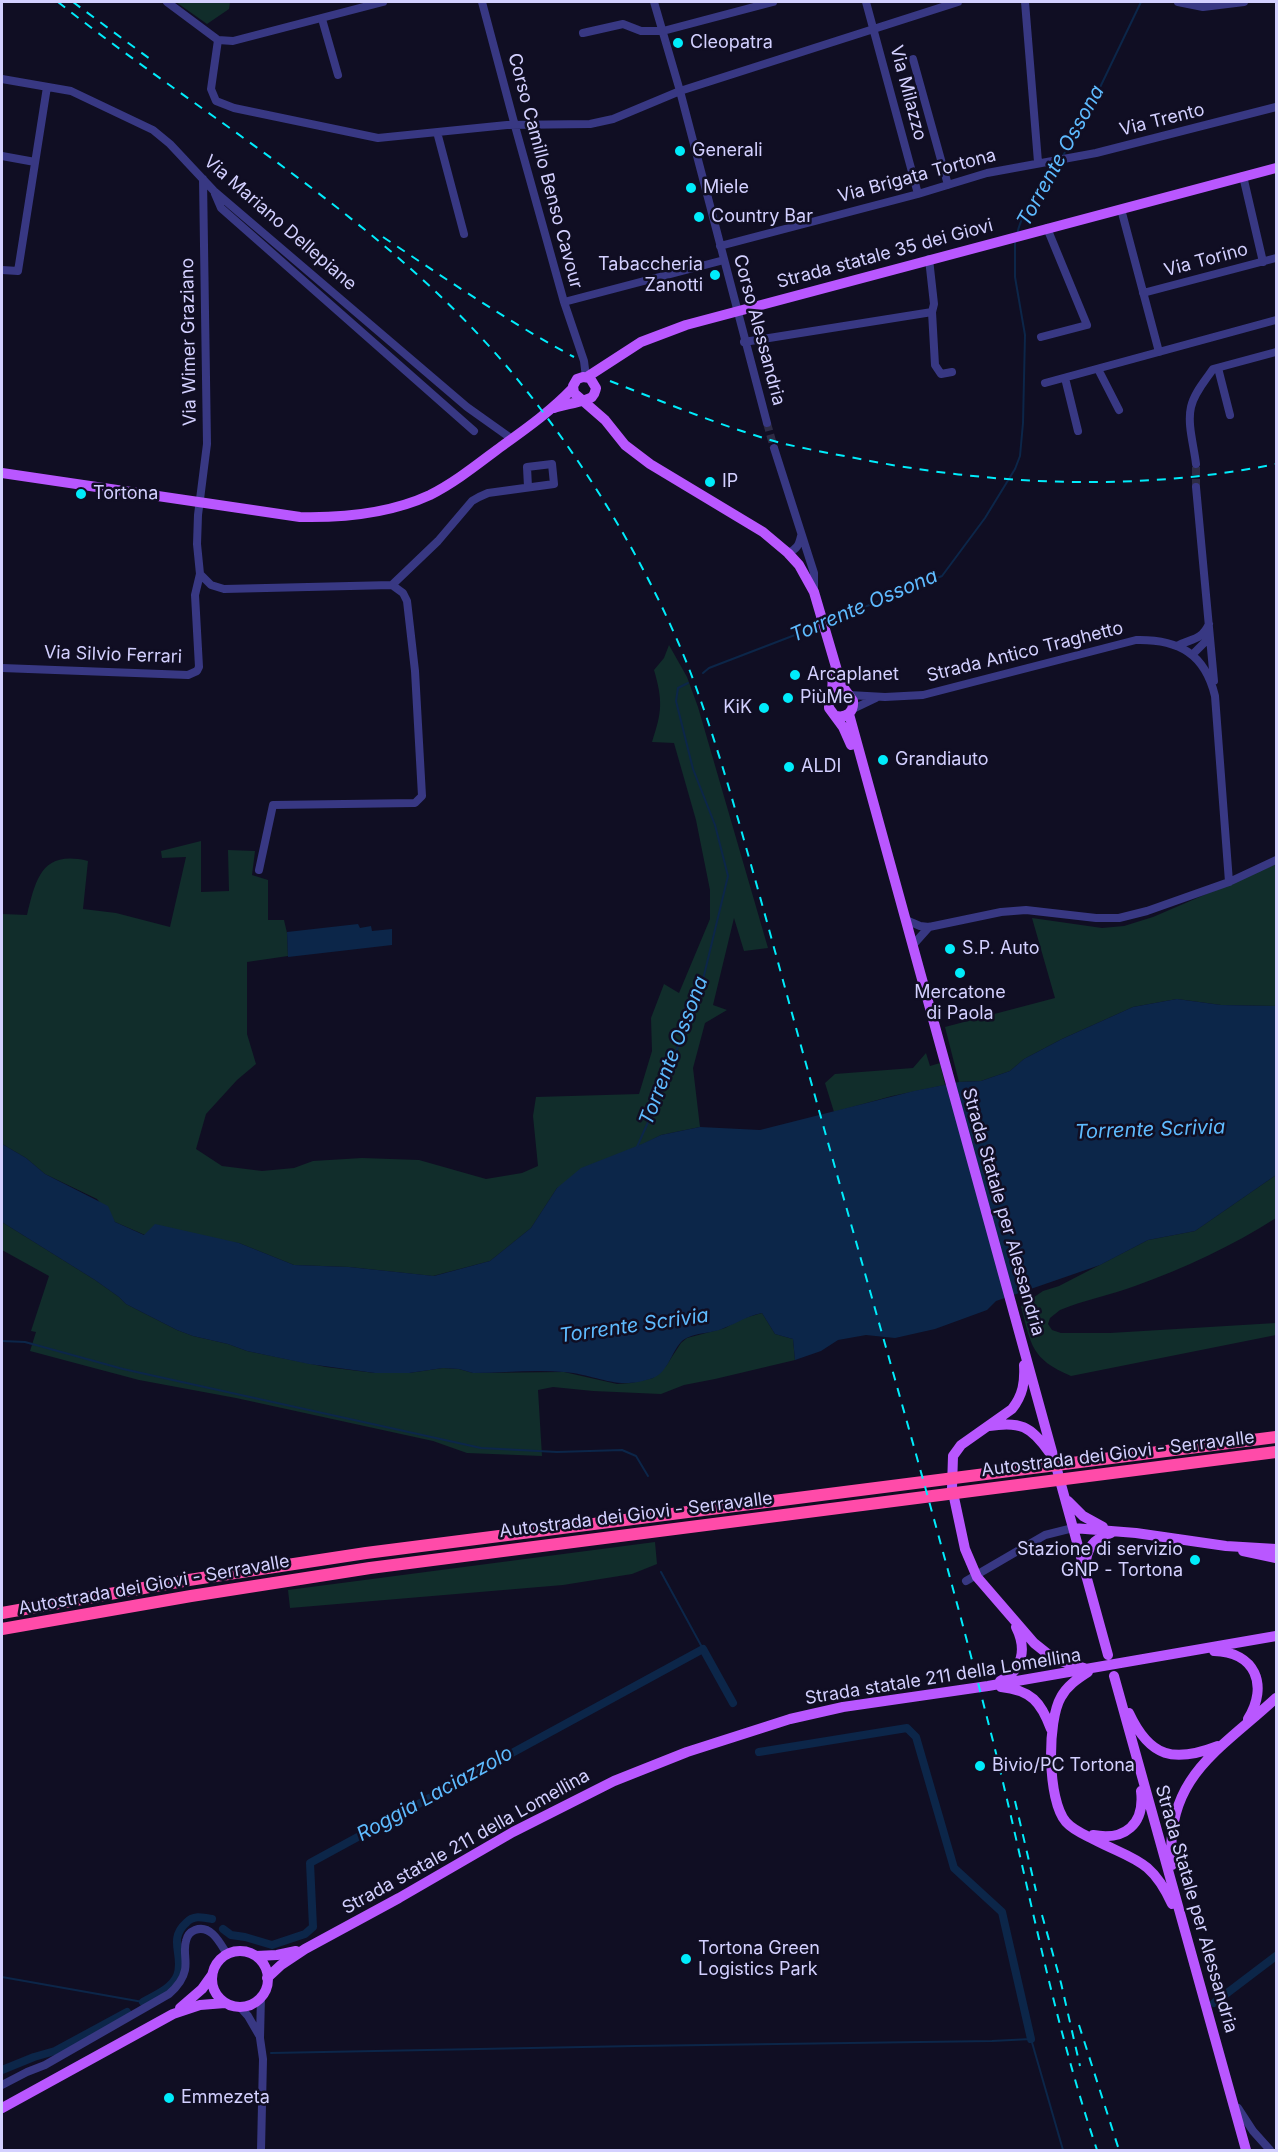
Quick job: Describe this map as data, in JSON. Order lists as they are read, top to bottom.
{
  "streets": {
    "highway": ["Autostrada dei Giovi - Serravalle"],
    "main road": ["Strada statale 35 dei Giovi", "Strada Statale per Alessandria", "Strada statale 211 della Lomellina"],
    "street": [
      "Via Milazzo",
      "Via Trento",
      "Corso Camillo Benso Cavour",
      "Via Brigata Tortona",
      "Via Mariano Dellepiane",
      "Via Torino",
      "Corso Alessandria",
      "Via Wimer Graziano",
      "Strada Antico Traghetto",
      "Via Silvio Ferrari"
    ]
  },
  "crossings": [
    ["Via Milazzo", "Via Brigata Tortona"],
    ["Via Trento", "Via Brigata Tortona"],
    ["Corso Camillo Benso Cavour", "Strada statale 35 dei Giovi"],
    ["Corso Camillo Benso Cavour", "Strada Statale per Alessandria"],
    ["Via Brigata Tortona", "Corso Alessandria"],
    ["Via Mariano Dellepiane", "Via Wimer Graziano"],
    ["Strada statale 35 dei Giovi", "Strada Statale per Alessandria"],
    ["Via Wimer Graziano", "Via Silvio Ferrari"],
    ["Strada Antico Traghetto", "Strada Statale per Alessandria"]
  ],
  "water": ["Torrente Ossona", "Torrente Scrivia", "Roggia Laciazzolo"],
  "places": [
    "Cleopatra",
    "Generali",
    "Miele",
    "Country Bar",
    "Tabaccheria Zanotti",
    "IP",
    "Tortona",
    "Arcaplanet",
    "PiùMe",
    "KiK",
    "Grandiauto",
    "ALDI",
    "S.P. Auto",
    "Mercatone di Paola",
    "Stazione di servizio GNP - Tortona",
    "Bivio/PC Tortona",
    "Tortona Green Logistics Park",
    "Emmezeta"
  ]
}
